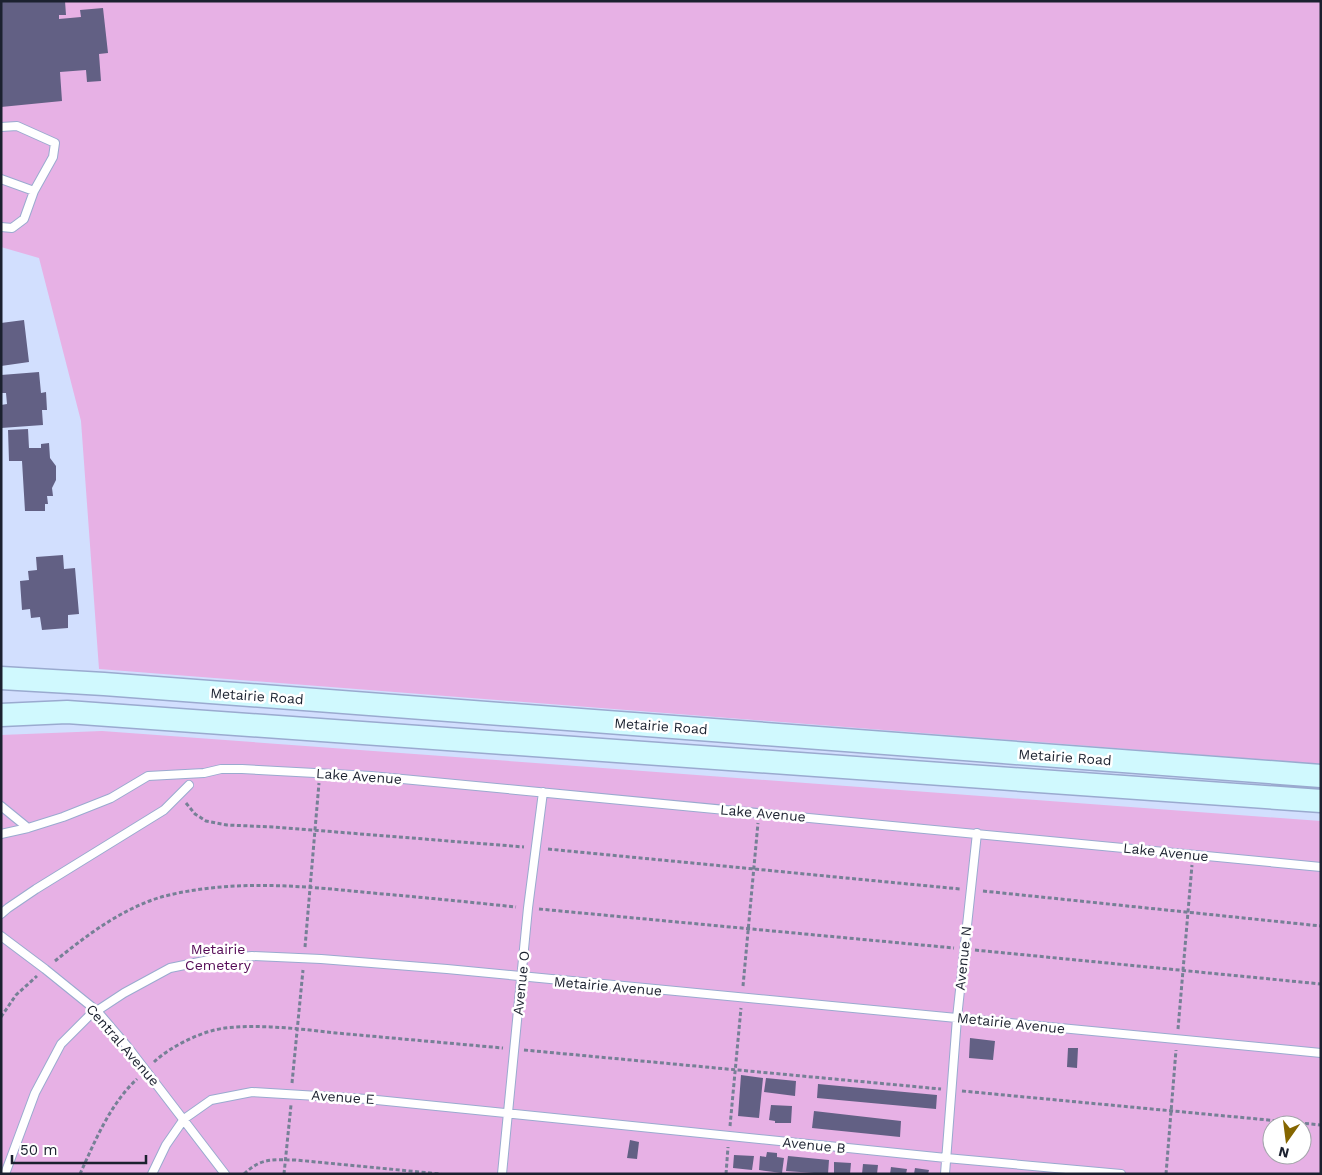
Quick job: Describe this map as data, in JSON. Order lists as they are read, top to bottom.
{
  "streets": {
    "main road": ["Metairie Road"],
    "lane": [
      "Lake Avenue",
      "Avenue N",
      "Avenue O",
      "Metairie Avenue",
      "Central Avenue",
      "Avenue E",
      "Avenue B"
    ]
  },
  "crossings": [
    ["Lake Avenue", "Avenue N"],
    ["Lake Avenue", "Avenue O"],
    ["Avenue N", "Metairie Avenue"],
    ["Avenue N", "Avenue B"],
    ["Avenue O", "Metairie Avenue"],
    ["Avenue O", "Avenue E"],
    ["Avenue O", "Avenue B"],
    ["Metairie Avenue", "Central Avenue"],
    ["Central Avenue", "Avenue E"],
    ["Avenue E", "Avenue B"]
  ],
  "parks": ["Metairie Cemetery"],
  "scale_bar": "50 m",
  "north": "bottom"
}
